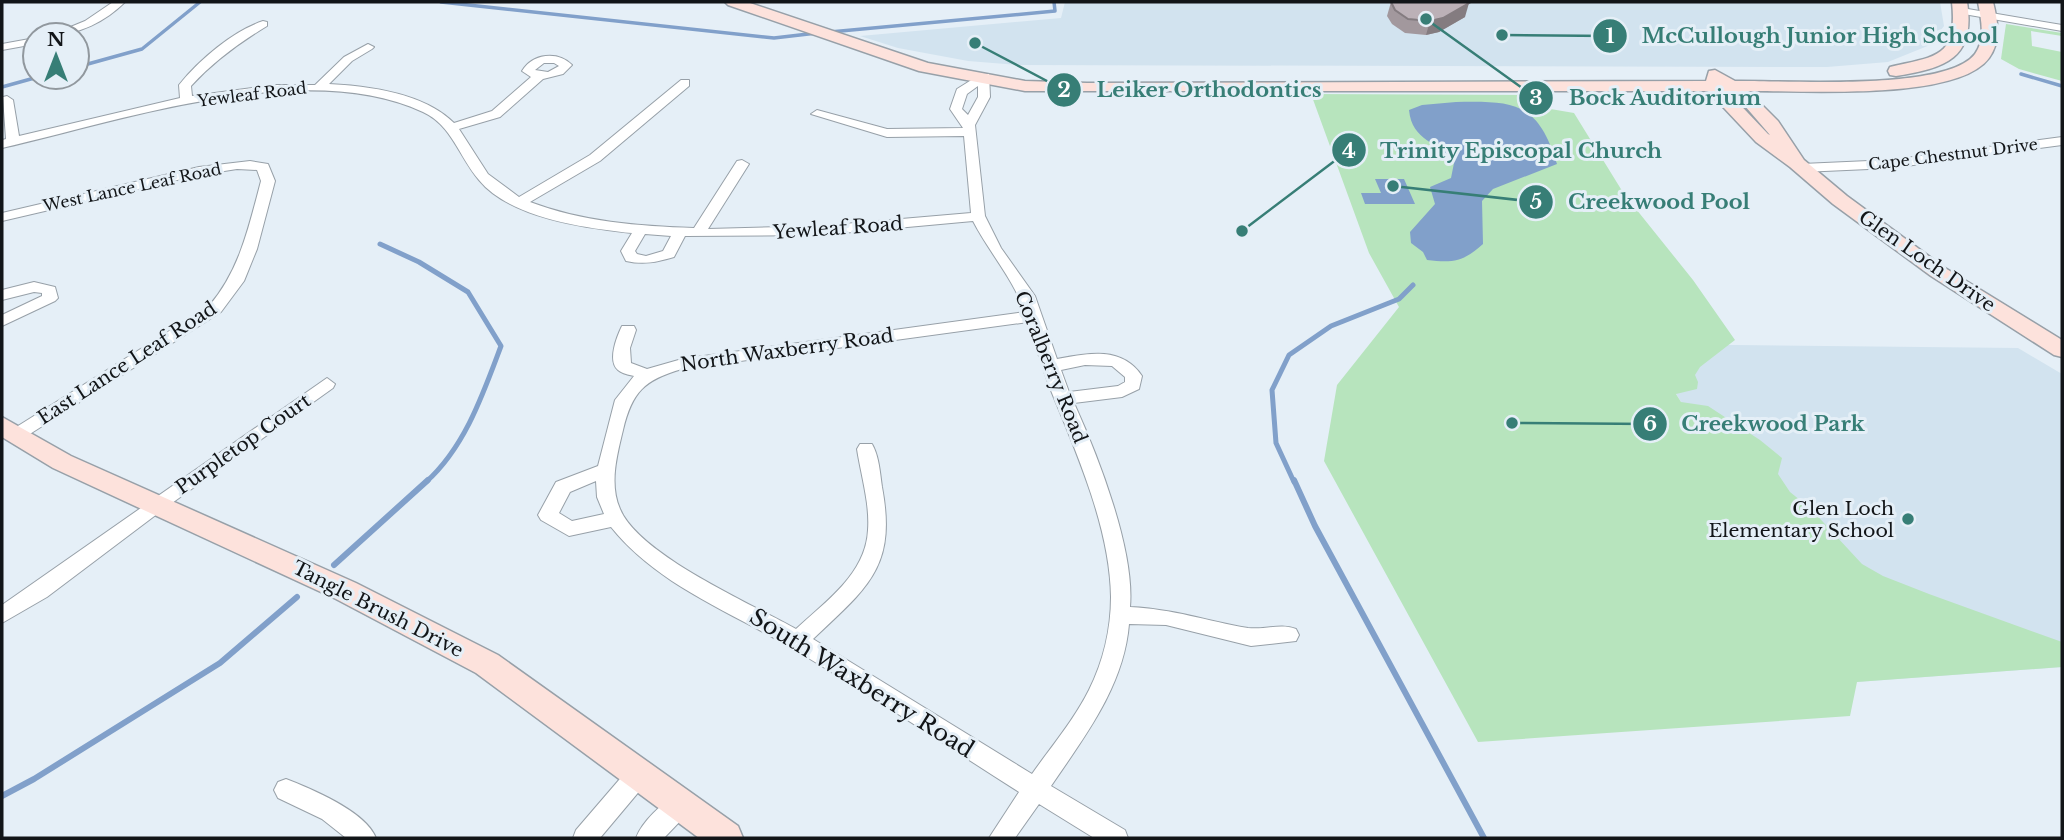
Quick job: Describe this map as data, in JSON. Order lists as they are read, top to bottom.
{
  "streets": {
    "street": [
      "Yewleaf Road",
      "Cape Chestnut Drive",
      "West Lance Leaf Road",
      "Glen Loch Drive",
      "North Waxberry Road",
      "East Lance Leaf Road",
      "Coralberry Road",
      "Purpletop Court",
      "Tangle Brush Drive",
      "South Waxberry Road"
    ]
  },
  "crossings": [
    ["Yewleaf Road", "Coralberry Road"],
    ["Cape Chestnut Drive", "Glen Loch Drive"],
    ["West Lance Leaf Road", "East Lance Leaf Road"],
    ["North Waxberry Road", "Coralberry Road"],
    ["North Waxberry Road", "South Waxberry Road"],
    ["East Lance Leaf Road", "Tangle Brush Drive"],
    ["Coralberry Road", "South Waxberry Road"],
    ["Purpletop Court", "Tangle Brush Drive"]
  ],
  "places": [
    "Bock Auditorium",
    "McCullough Junior High School",
    "Leiker Orthodontics",
    "Creekwood Pool",
    "Trinity Episcopal Church",
    "Creekwood Park",
    "Glen Loch Elementary School"
  ],
  "north": "top"
}
